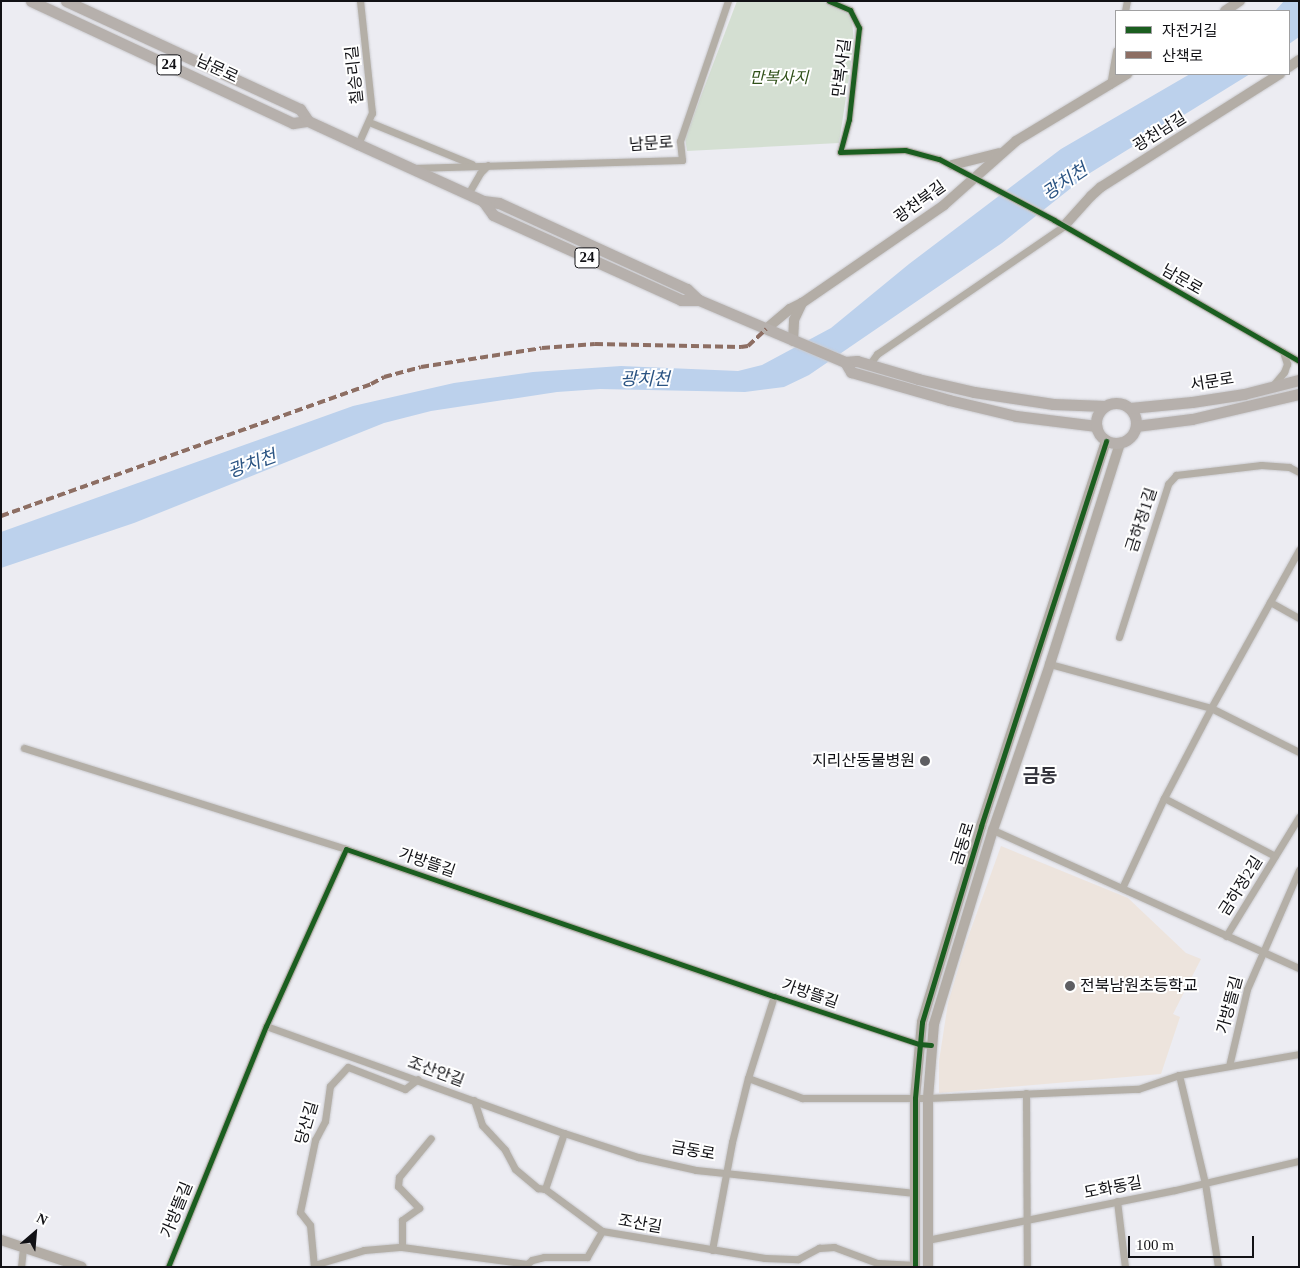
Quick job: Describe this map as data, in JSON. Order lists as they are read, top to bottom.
{
  "streets": {
    "main road": [
      "24",
      "남문로",
      "서문로",
      "금동로"
    ],
    "street": [
      "만복사길",
      "칠승리길",
      "광천남길",
      "광천북길",
      "금하정1길",
      "가방뜰길",
      "금하정2길",
      "조산안길",
      "당산길",
      "도화동길",
      "조산길"
    ]
  },
  "crossings": [
    ["남문로", "칠승리길"],
    ["남문로", "광천남길"],
    ["남문로", "광천북길"],
    ["서문로", "금동로"],
    ["금동로", "가방뜰길"],
    ["금동로", "조산안길"],
    ["금동로", "도화동길"],
    ["금동로", "조산길"],
    ["가방뜰길", "금하정2길"],
    ["가방뜰길", "조산안길"],
    ["조산안길", "당산길"],
    ["조산안길", "조산길"],
    ["당산길", "조산길"]
  ],
  "districts": ["금동"],
  "water": ["광치천"],
  "parks": ["만복사지"],
  "places": ["지리산동물병원", "전북남원초등학교"],
  "legend": ["자전거길", "산책로"],
  "scale_bar": "100 m",
  "north": "top right"
}
